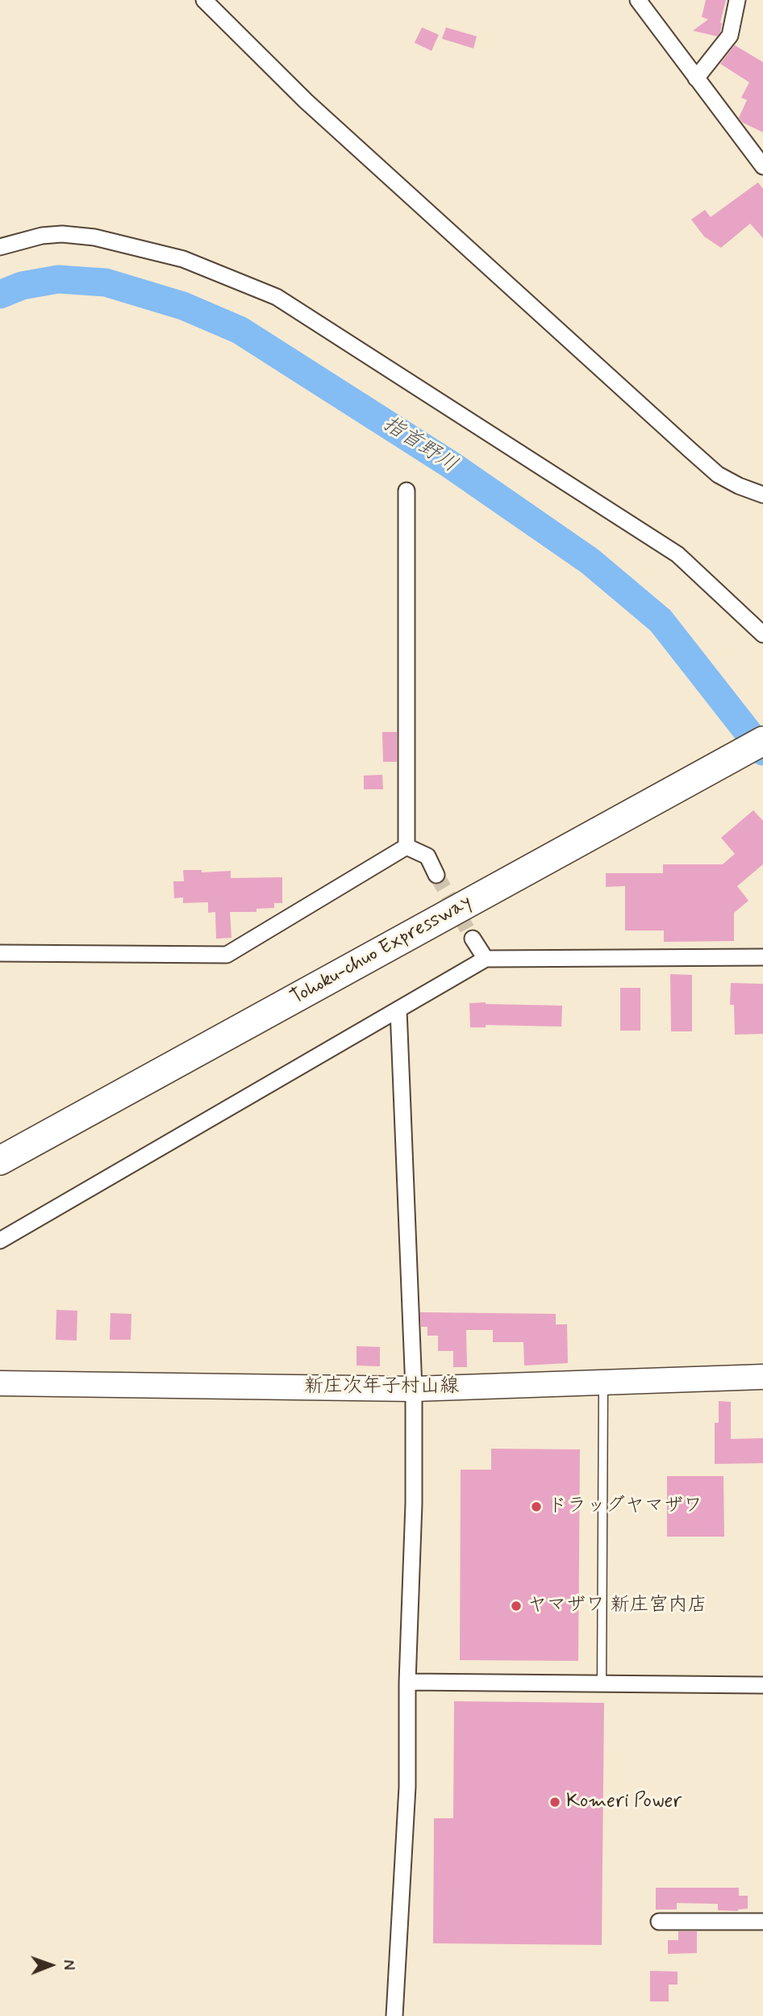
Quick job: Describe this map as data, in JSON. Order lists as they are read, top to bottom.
{
  "streets": {
    "highway": ["Tohoku-chuo Expressway"],
    "main road": ["新庄次年子村山線"]
  },
  "water": ["指首野川"],
  "places": ["ドラッグヤマザワ", "ヤマザワ 新庄宮内店", "Komeri Power"],
  "north": "right"
}
